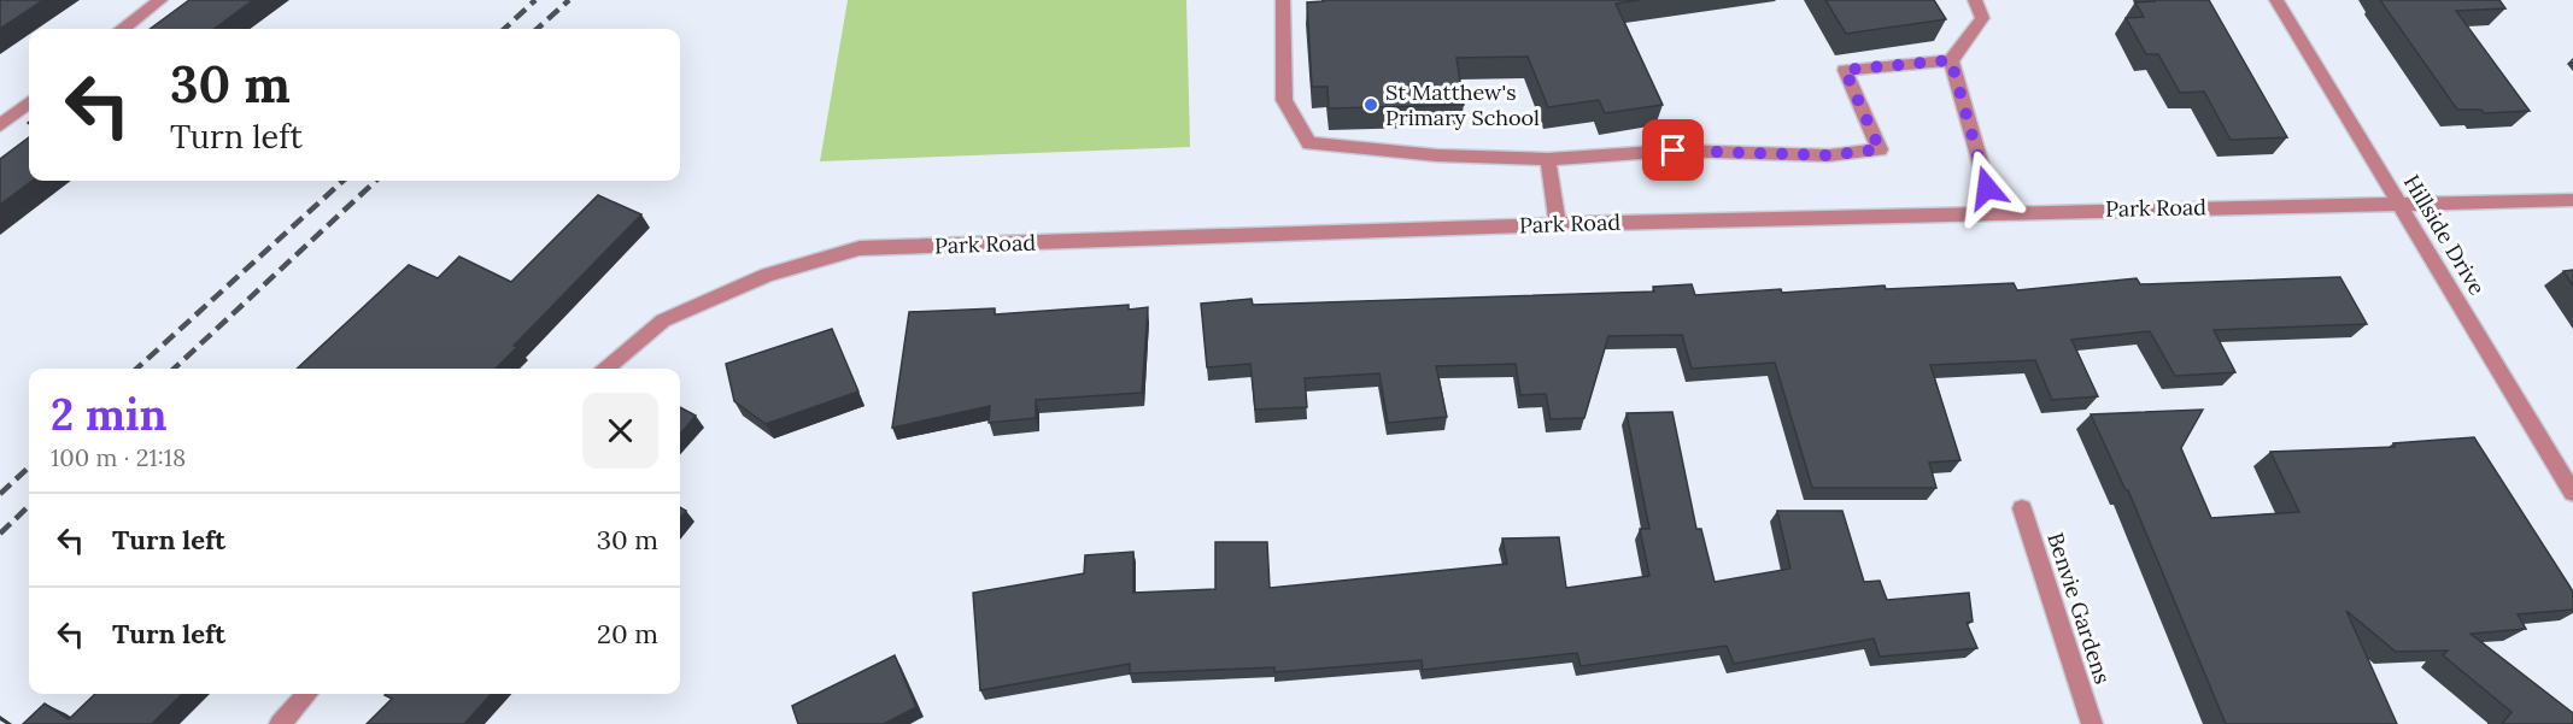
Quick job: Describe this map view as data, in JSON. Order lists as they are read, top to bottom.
{
  "streets": {
    "street": ["Park Road", "Hillside Drive", "Benvie Gardens"]
  },
  "crossings": [
    ["Park Road", "Hillside Drive"]
  ],
  "places": ["St Matthew's Primary School"],
  "page": {
    "turn": ["30 m", "Turn left"],
    "heading": ["2 min", "100 m · 21:18"],
    "list": [
      {
        "name": "Turn left",
        "value": "30 m"
      },
      {
        "name": "Turn left",
        "value": "20 m"
      }
    ]
  }
}
